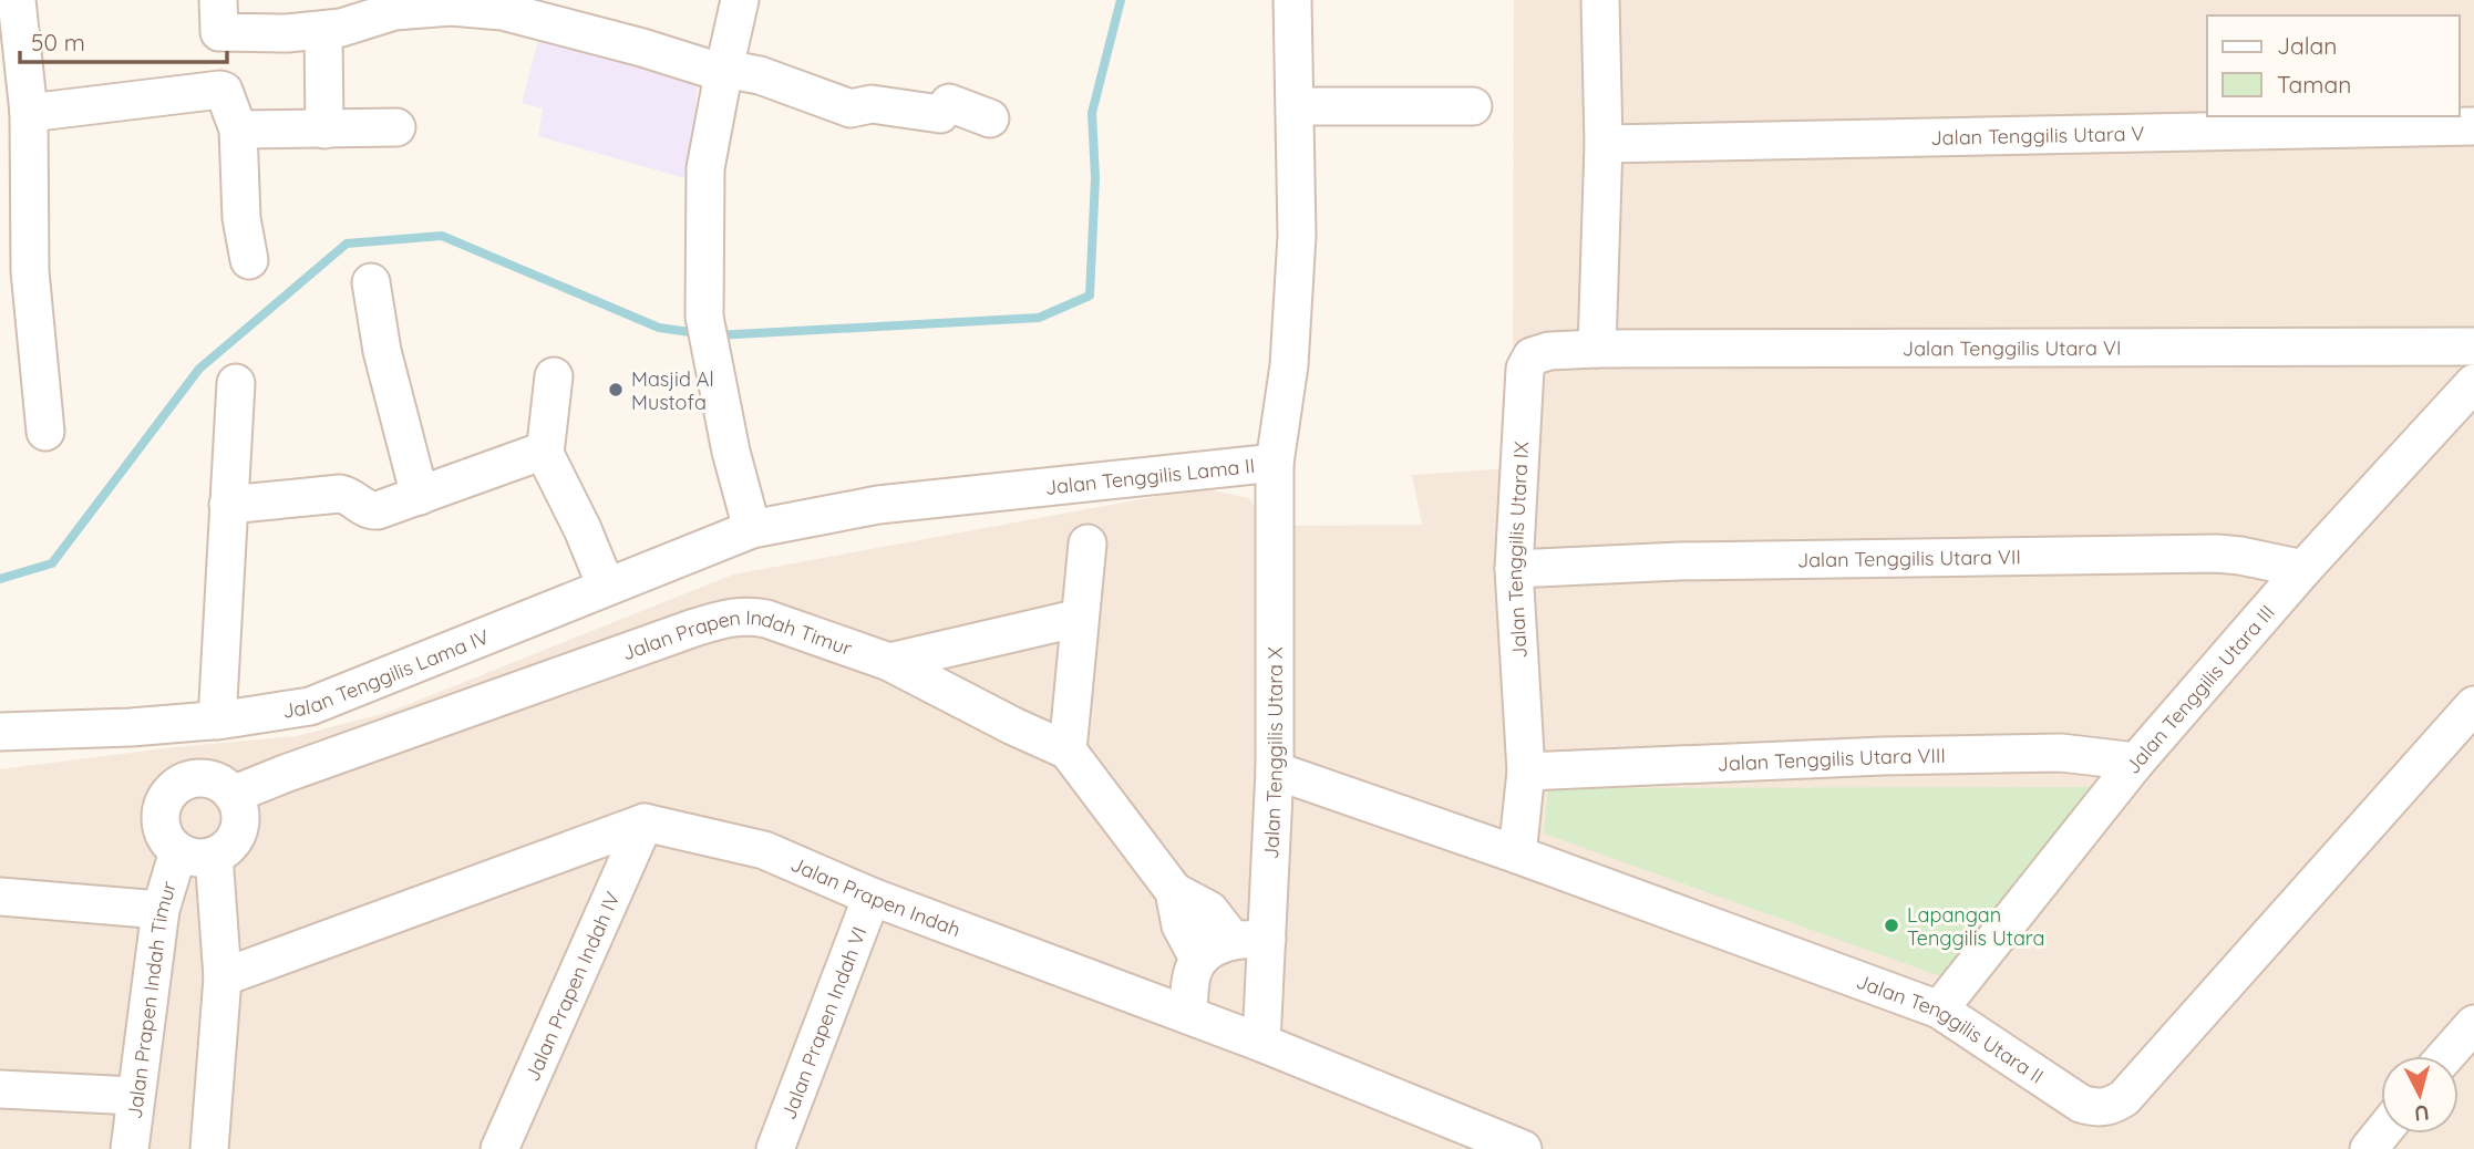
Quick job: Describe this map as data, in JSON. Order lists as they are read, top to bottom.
{
  "streets": {
    "street": [
      "Jalan Tenggilis Utara V",
      "Jalan Tenggilis Utara VI",
      "Jalan Tenggilis Lama II",
      "Jalan Tenggilis Utara IX",
      "Jalan Tenggilis Utara VII",
      "Jalan Prapen Indah Timur",
      "Jalan Tenggilis Lama IV",
      "Jalan Tenggilis Utara III",
      "Jalan Tenggilis Utara X",
      "Jalan Tenggilis Utara VIII",
      "Jalan Prapen Indah",
      "Jalan Prapen Indah IV",
      "Jalan Prapen Indah VI",
      "Jalan Tenggilis Utara II"
    ]
  },
  "crossings": [
    ["Jalan Tenggilis Utara VI", "Jalan Tenggilis Utara IX"],
    ["Jalan Tenggilis Lama II", "Jalan Tenggilis Lama IV"],
    ["Jalan Tenggilis Lama II", "Jalan Tenggilis Utara X"],
    ["Jalan Tenggilis Utara IX", "Jalan Tenggilis Utara VII"],
    ["Jalan Tenggilis Utara IX", "Jalan Tenggilis Utara VIII"],
    ["Jalan Tenggilis Utara IX", "Jalan Tenggilis Utara II"],
    ["Jalan Tenggilis Utara VII", "Jalan Tenggilis Utara III"],
    ["Jalan Prapen Indah Timur", "Jalan Tenggilis Utara X"],
    ["Jalan Tenggilis Utara III", "Jalan Tenggilis Utara VIII"],
    ["Jalan Tenggilis Utara III", "Jalan Tenggilis Utara II"],
    ["Jalan Tenggilis Utara X", "Jalan Prapen Indah"],
    ["Jalan Tenggilis Utara X", "Jalan Tenggilis Utara II"],
    ["Jalan Prapen Indah", "Jalan Prapen Indah IV"],
    ["Jalan Prapen Indah", "Jalan Prapen Indah VI"]
  ],
  "places": ["Masjid Al Mustofa", "Lapangan Tenggilis Utara"],
  "legend": ["Jalan", "Taman"],
  "scale_bar": "50 m",
  "north": "bottom"
}
